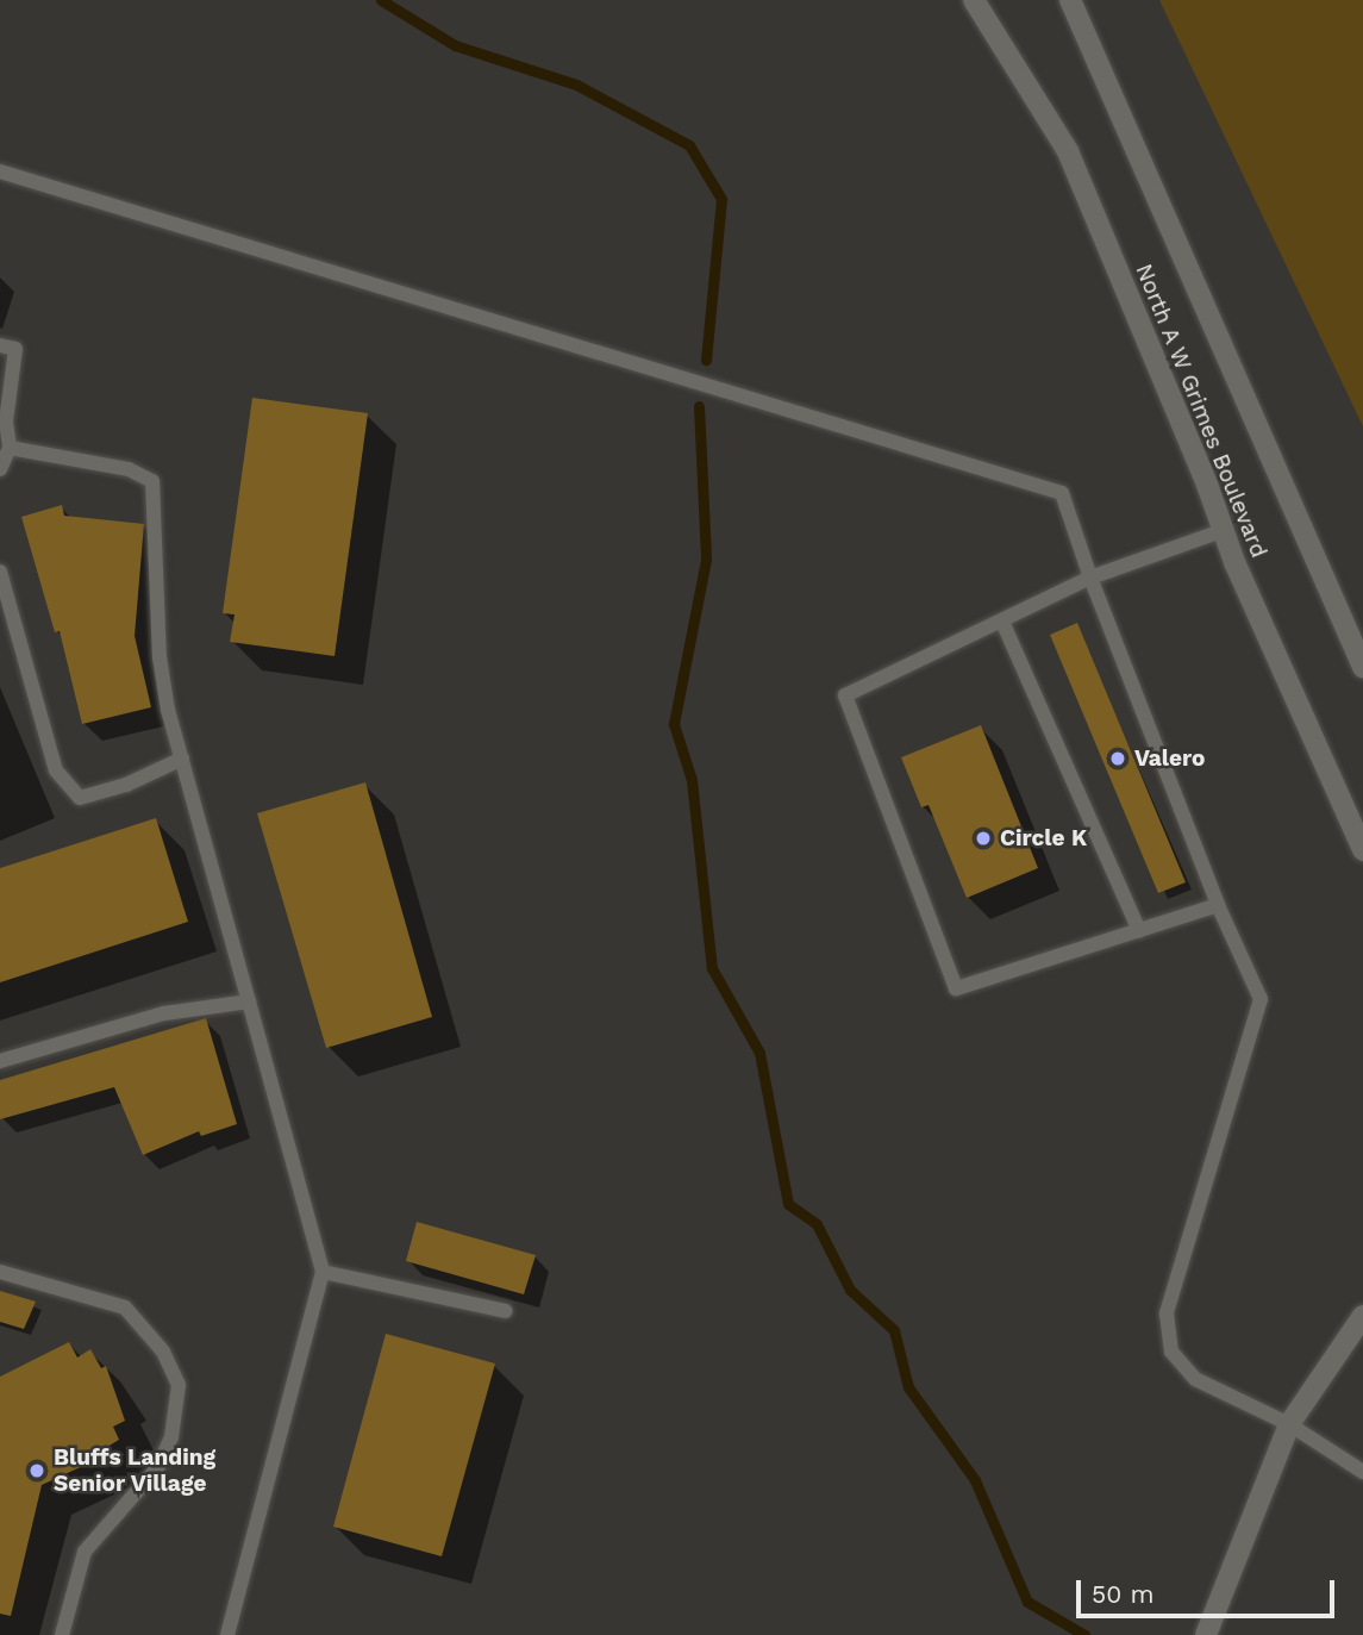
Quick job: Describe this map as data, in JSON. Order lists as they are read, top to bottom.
{
  "streets": {
    "main road": ["North A W Grimes Boulevard"]
  },
  "places": ["Valero", "Circle K", "Bluffs Landing Senior Village"],
  "scale_bar": "50 m"
}
